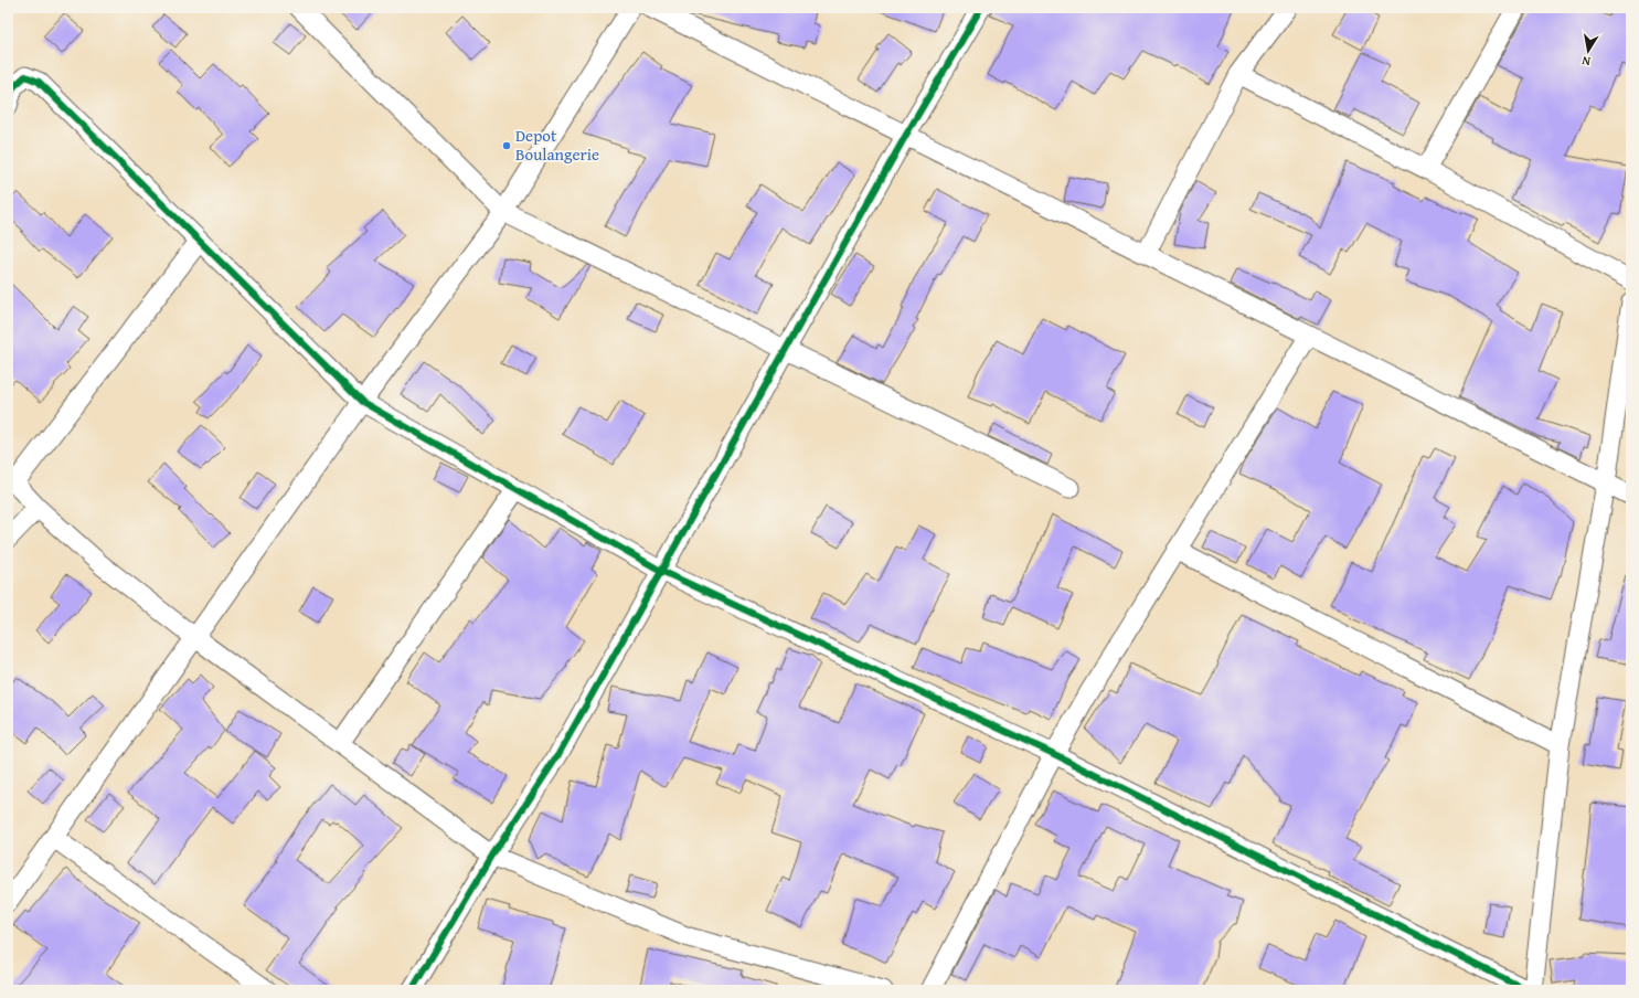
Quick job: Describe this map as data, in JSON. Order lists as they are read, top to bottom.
{
  "places": ["Depot Boulangerie"],
  "north": "bottom"
}
